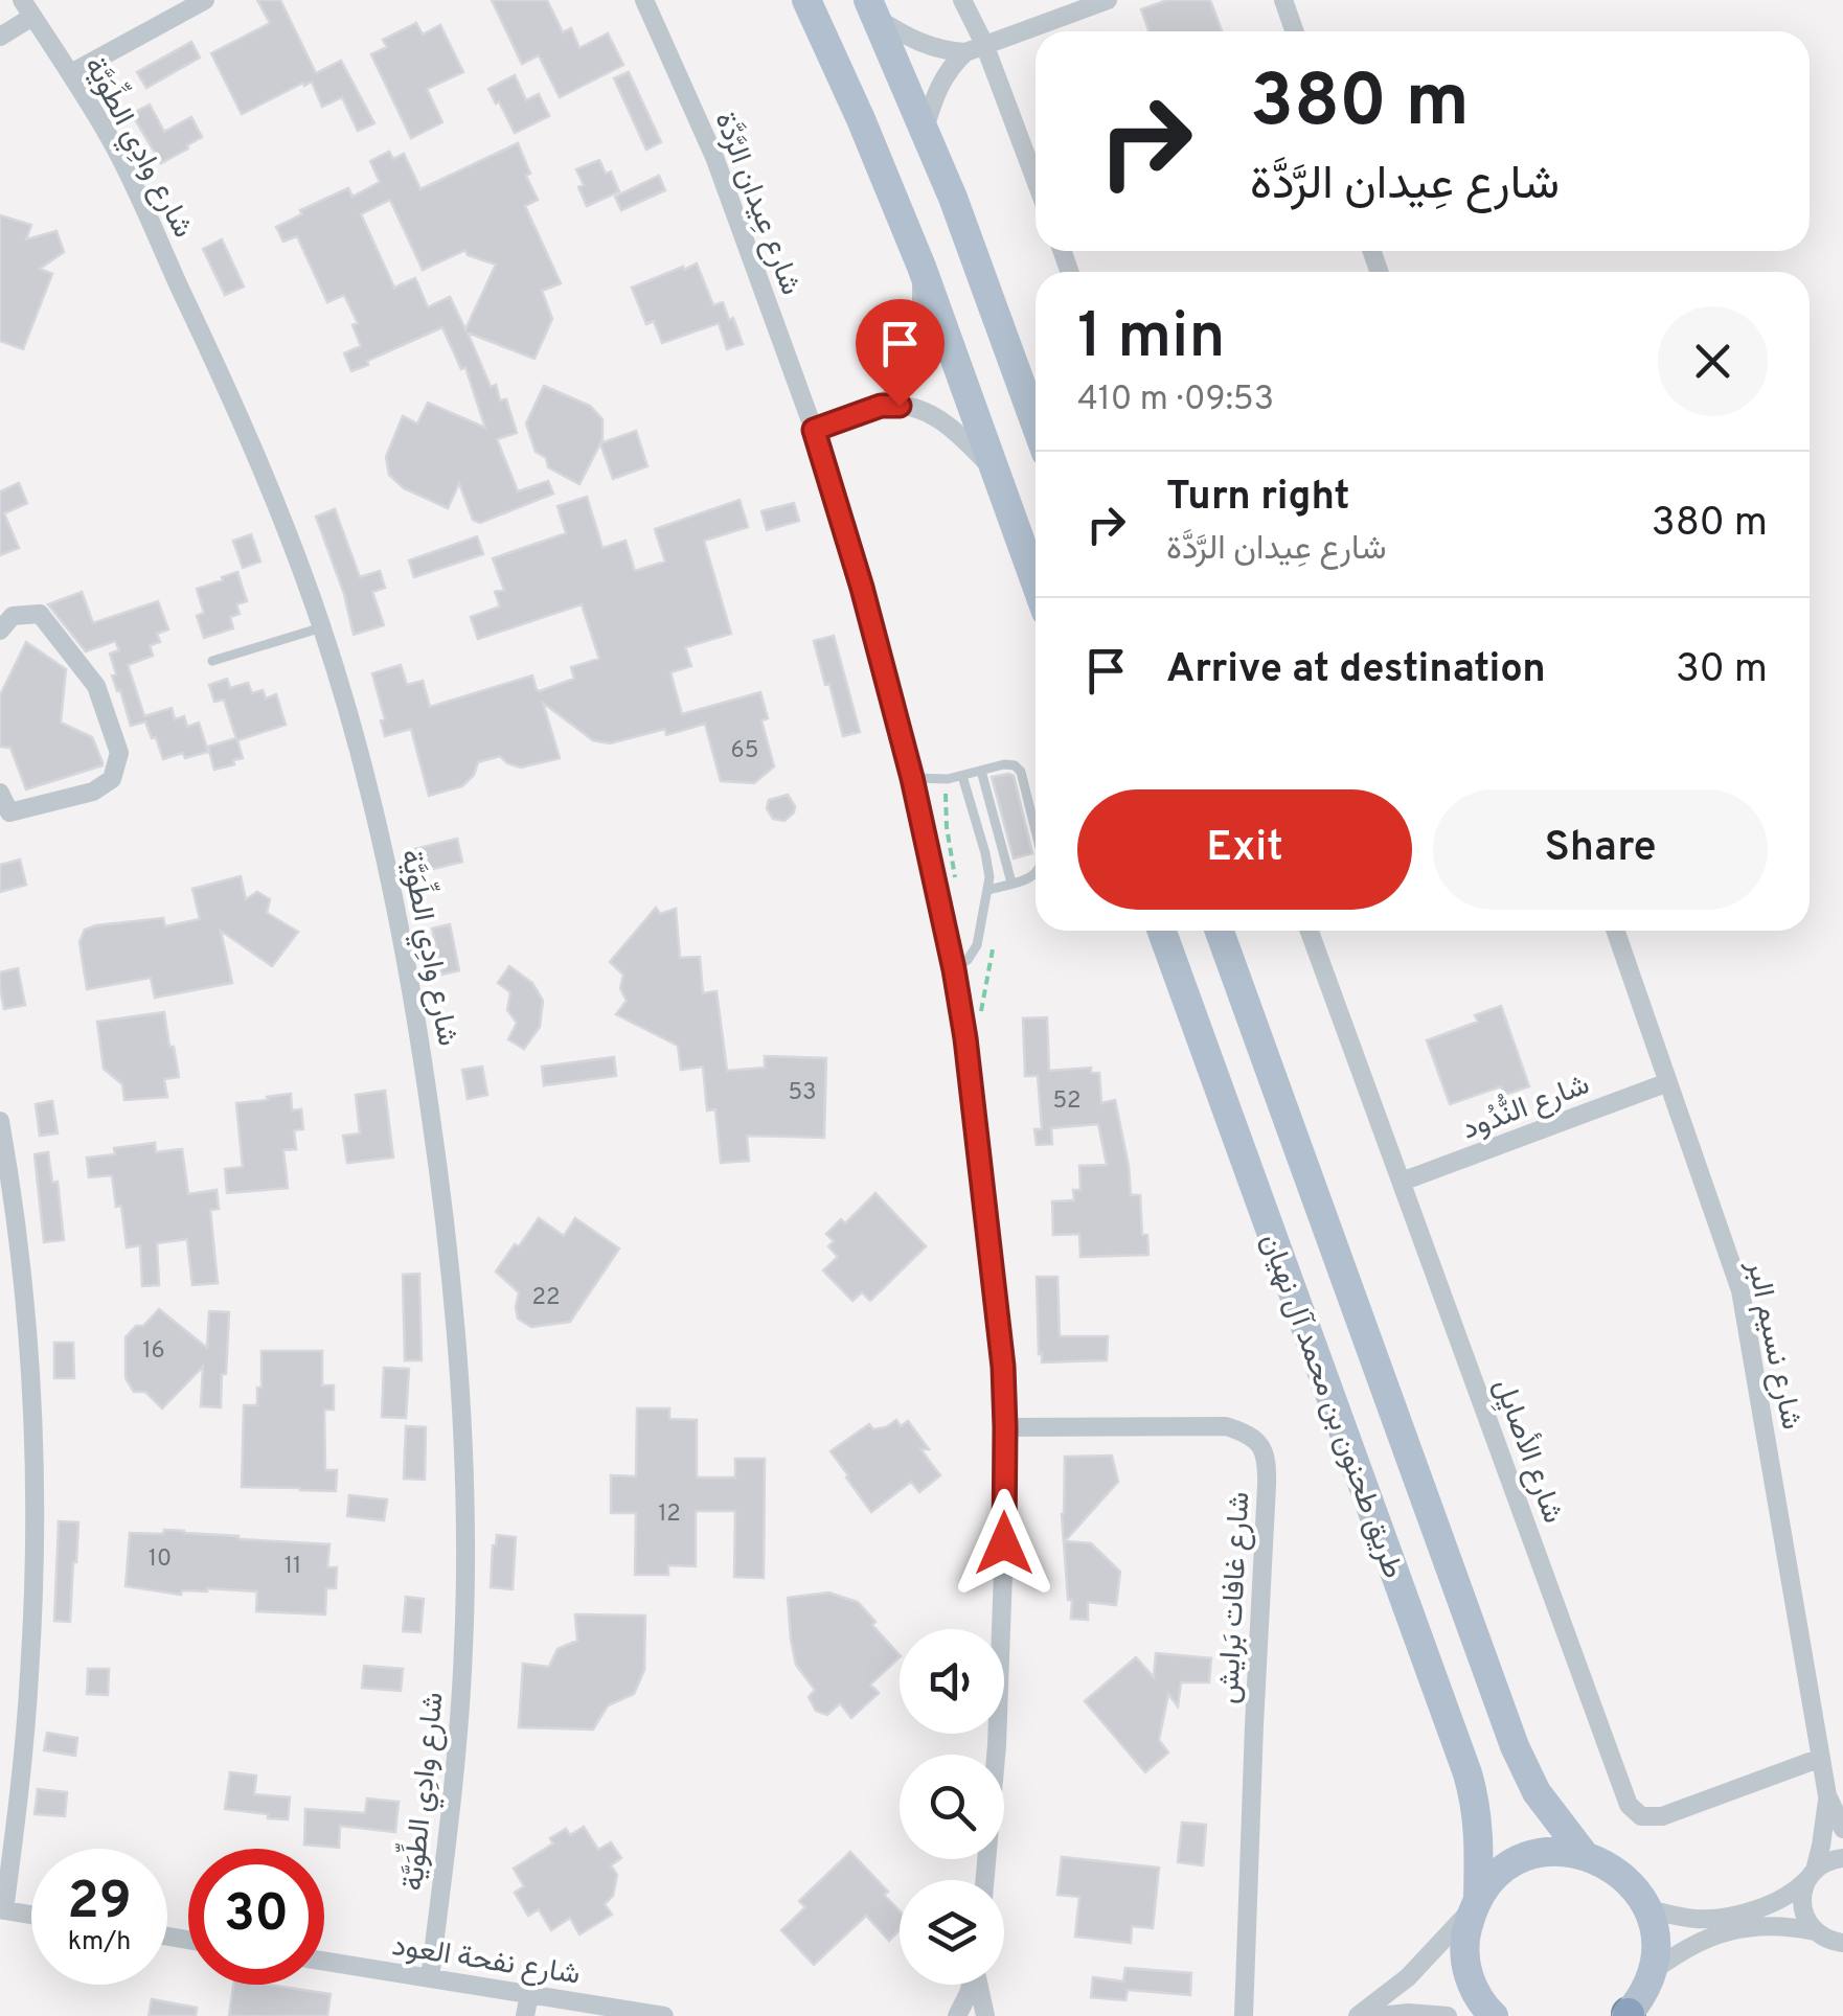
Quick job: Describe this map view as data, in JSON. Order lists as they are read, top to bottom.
{
  "streets": {
    "main road": ["طريق طحنون بن محمد آل نهيان"],
    "street": [
      "شارع وادِي الطِّوَيَّة",
      "شارع عِيدان الرَّدَّة",
      "شارع النُّدُود",
      "شارع نسيم البر",
      "شارع الأصايِل",
      "شارع غافات بَرايش",
      "شارع نفحة العود"
    ]
  },
  "crossings": [
    ["شارع وادِي الطِّوَيَّة", "شارع نفحة العود"],
    ["شارع عِيدان الرَّدَّة", "شارع غافات بَرايش"],
    ["شارع النُّدُود", "شارع نسيم البر"],
    ["شارع النُّدُود", "شارع الأصايِل"],
    ["شارع نسيم البر", "شارع الأصايِل"]
  ],
  "house_numbers": [
    "65",
    "53",
    "52",
    "22",
    "16",
    "12",
    "10",
    "11"
  ],
  "page": {
    "turn": ["380 m", "شارع عِيدان الرَّدَّة"],
    "heading": ["1 min", "410 m · 09:53"],
    "list": [
      {
        "name": "Turn right",
        "note": "شارع عِيدان الرَّدَّة",
        "value": "380 m"
      },
      {
        "name": "Arrive at destination",
        "value": "30 m"
      }
    ],
    "buttons": ["Exit", "Share"],
    "speed": "29 km/h",
    "limit": "30"
  }
}
